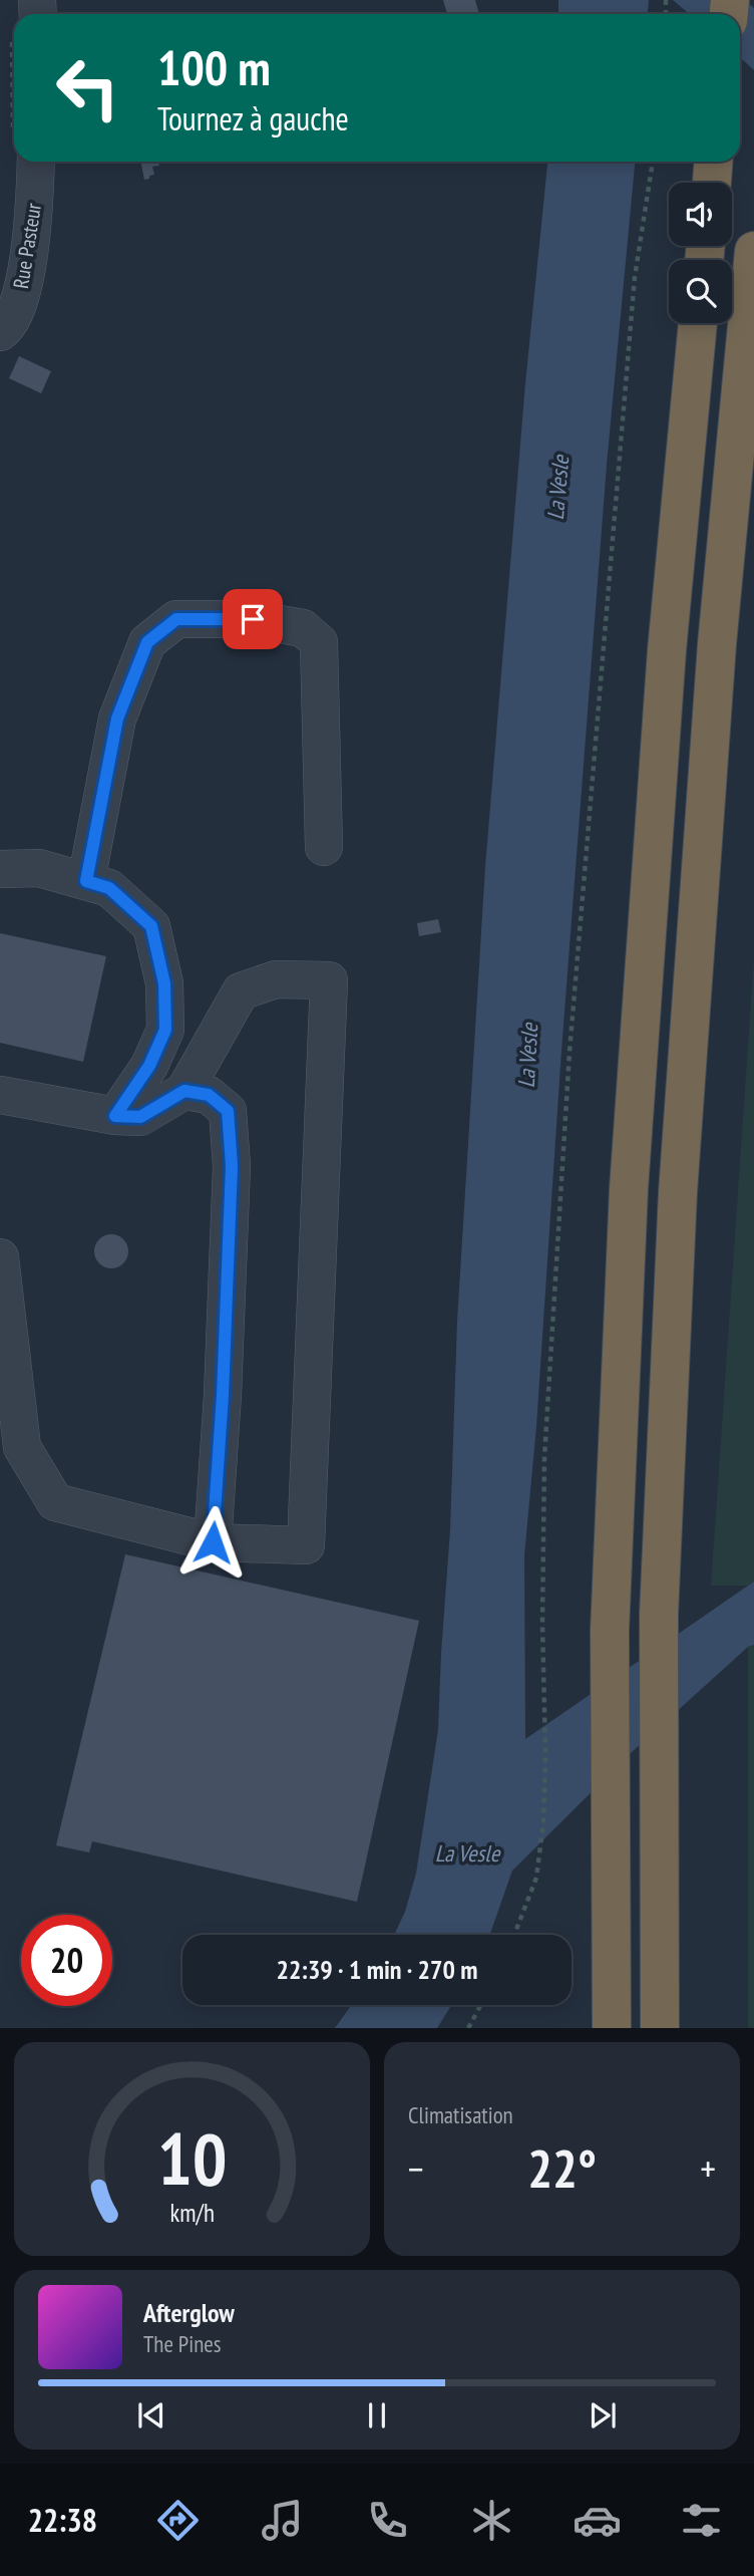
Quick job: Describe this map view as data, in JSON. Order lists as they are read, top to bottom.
{
  "streets": {
    "street": ["Rue Pasteur"]
  },
  "water": ["La Vesle"],
  "page": {
    "turn": ["100 m", "Tournez à gauche"],
    "limit": "20",
    "trip": "22:39 · 1 min · 270 m",
    "tile": "Climatisation",
    "heat": ["−", "22°", "+"],
    "song": ["Afterglow", "The Pines"],
    "tabs": "22:38",
    "gauge": ["10", "km/h"]
  }
}
